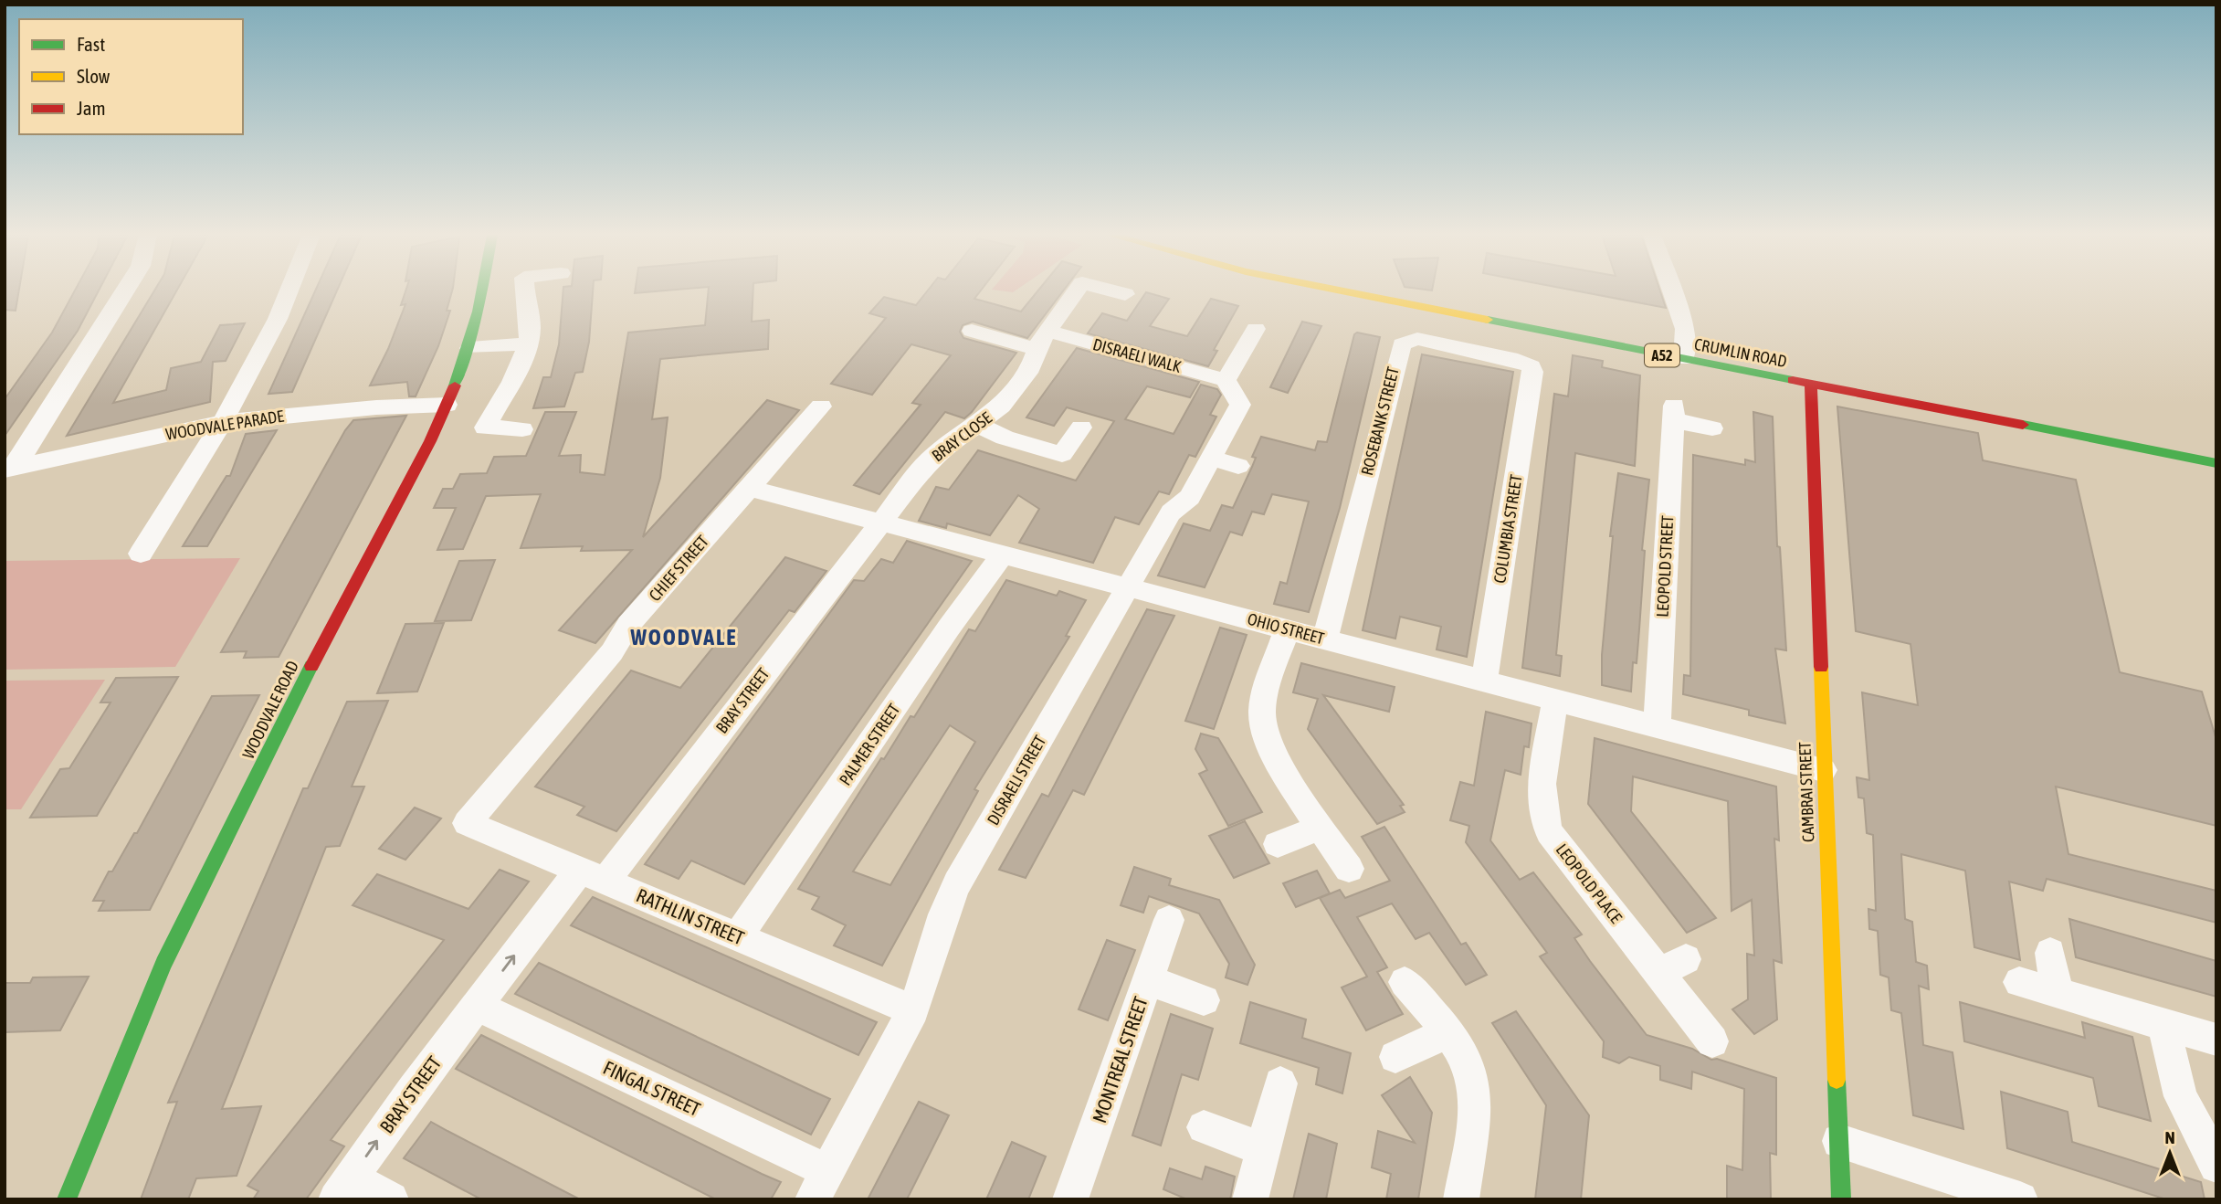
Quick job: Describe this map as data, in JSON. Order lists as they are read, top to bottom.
{
  "streets": {
    "main road": [
      "CRUMLIN ROAD",
      "A52",
      "WOODVALE ROAD",
      "CAMBRAI STREET"
    ],
    "street": [
      "DISRAELI WALK",
      "ROSEBANK STREET",
      "WOODVALE PARADE",
      "BRAY CLOSE",
      "COLUMBIA STREET",
      "LEOPOLD STREET",
      "CHIEF STREET",
      "OHIO STREET",
      "BRAY STREET",
      "PALMER STREET",
      "DISRAELI STREET",
      "LEOPOLD PLACE",
      "RATHLIN STREET",
      "MONTREAL STREET",
      "FINGAL STREET"
    ]
  },
  "crossings": [
    ["CRUMLIN ROAD", "CAMBRAI STREET"],
    ["DISRAELI WALK", "BRAY CLOSE"],
    ["DISRAELI WALK", "DISRAELI STREET"],
    ["ROSEBANK STREET", "COLUMBIA STREET"],
    ["ROSEBANK STREET", "OHIO STREET"],
    ["WOODVALE PARADE", "WOODVALE ROAD"],
    ["BRAY CLOSE", "OHIO STREET"],
    ["BRAY CLOSE", "BRAY STREET"],
    ["COLUMBIA STREET", "OHIO STREET"],
    ["LEOPOLD STREET", "OHIO STREET"],
    ["CHIEF STREET", "OHIO STREET"],
    ["CHIEF STREET", "RATHLIN STREET"],
    ["OHIO STREET", "BRAY STREET"],
    ["OHIO STREET", "PALMER STREET"],
    ["OHIO STREET", "DISRAELI STREET"],
    ["OHIO STREET", "CAMBRAI STREET"],
    ["OHIO STREET", "LEOPOLD PLACE"],
    ["BRAY STREET", "RATHLIN STREET"],
    ["BRAY STREET", "FINGAL STREET"],
    ["PALMER STREET", "RATHLIN STREET"],
    ["DISRAELI STREET", "RATHLIN STREET"],
    ["DISRAELI STREET", "FINGAL STREET"]
  ],
  "one_way": ["BRAY STREET"],
  "districts": ["WOODVALE"],
  "legend": ["Fast", "Slow", "Jam"],
  "north": "top"
}
